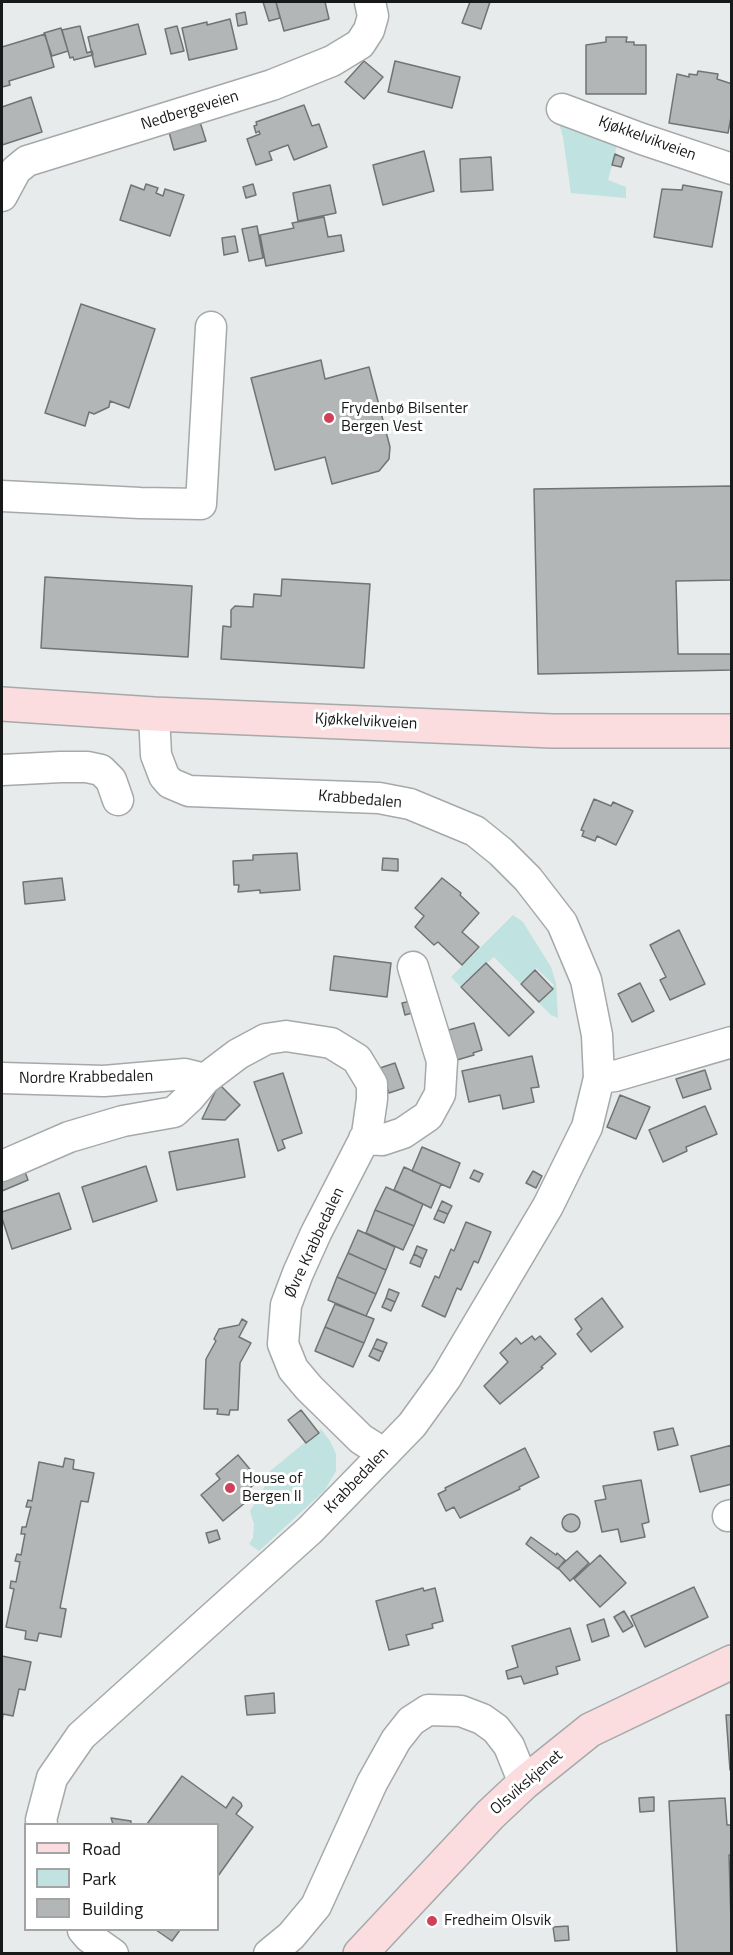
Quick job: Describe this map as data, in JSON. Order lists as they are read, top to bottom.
{
  "streets": {
    "main road": ["Kjøkkelvikveien", "Olsvikskjenet"],
    "street": [
      "Nedbergeveien",
      "Krabbedalen",
      "Nordre Krabbedalen",
      "Øvre Krabbedalen"
    ]
  },
  "crossings": [
    ["Kjøkkelvikveien", "Krabbedalen"],
    ["Krabbedalen", "Øvre Krabbedalen"],
    ["Nordre Krabbedalen", "Øvre Krabbedalen"]
  ],
  "places": ["Frydenbø Bilsenter Bergen Vest", "House of Bergen II", "Fredheim Olsvik"],
  "legend": ["Road", "Park", "Building"]
}
